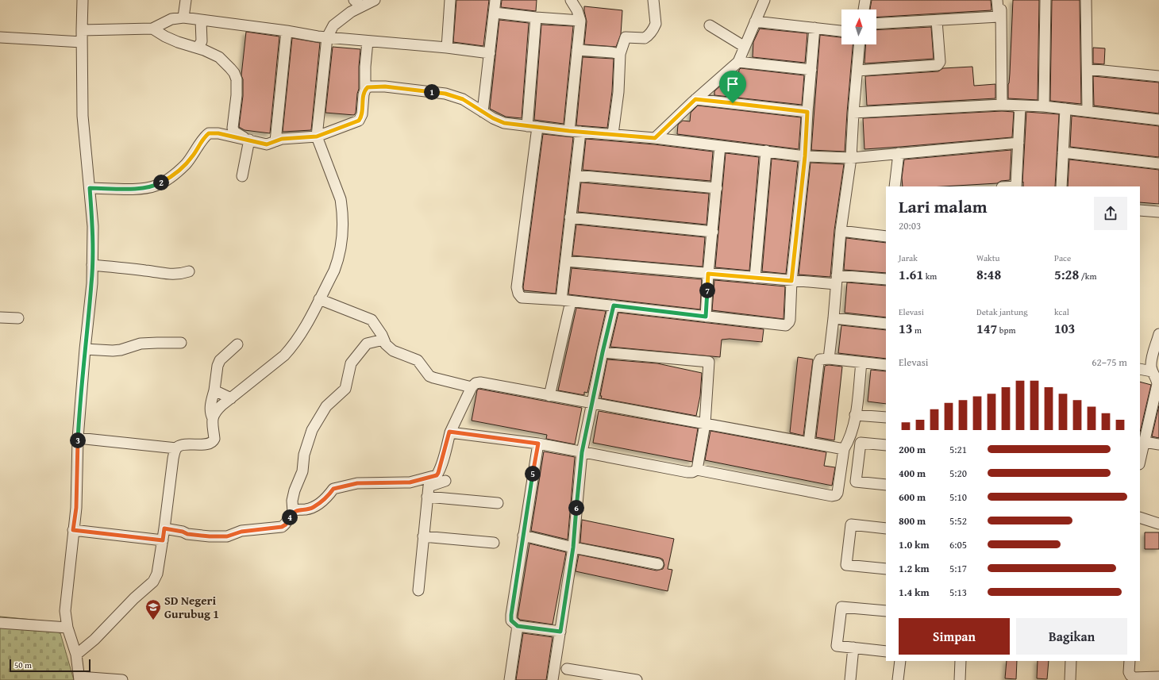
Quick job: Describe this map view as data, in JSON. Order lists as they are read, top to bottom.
{
  "places": {
    "school or university": ["SD Negeri Gurubug 1"]
  },
  "scale_bar": "50 m",
  "north": "top",
  "page": {
    "pins": [
      "1",
      "2",
      "7",
      "3",
      "5",
      "6",
      "4"
    ],
    "heading": ["Lari malam", "20:03"],
    "stats": [
      ["Jarak", "1.61 km"],
      ["Waktu", "8:48"],
      ["Pace", "5:28 /km"],
      ["Elevasi", "13 m"],
      ["Detak jantung", "147 bpm"],
      ["kcal", "103"]
    ],
    "chart": ["Elevasi", "62–75 m"],
    "list": [
      {
        "name": "200 m",
        "note": "5:21"
      },
      {
        "name": "400 m",
        "note": "5:20"
      },
      {
        "name": "600 m",
        "note": "5:10"
      },
      {
        "name": "800 m",
        "note": "5:52"
      },
      {
        "name": "1.0 km",
        "note": "6:05"
      },
      {
        "name": "1.2 km",
        "note": "5:17"
      },
      {
        "name": "1.4 km",
        "note": "5:13"
      }
    ],
    "buttons": ["Simpan", "Bagikan"],
    "scale": "50 m"
  }
}
